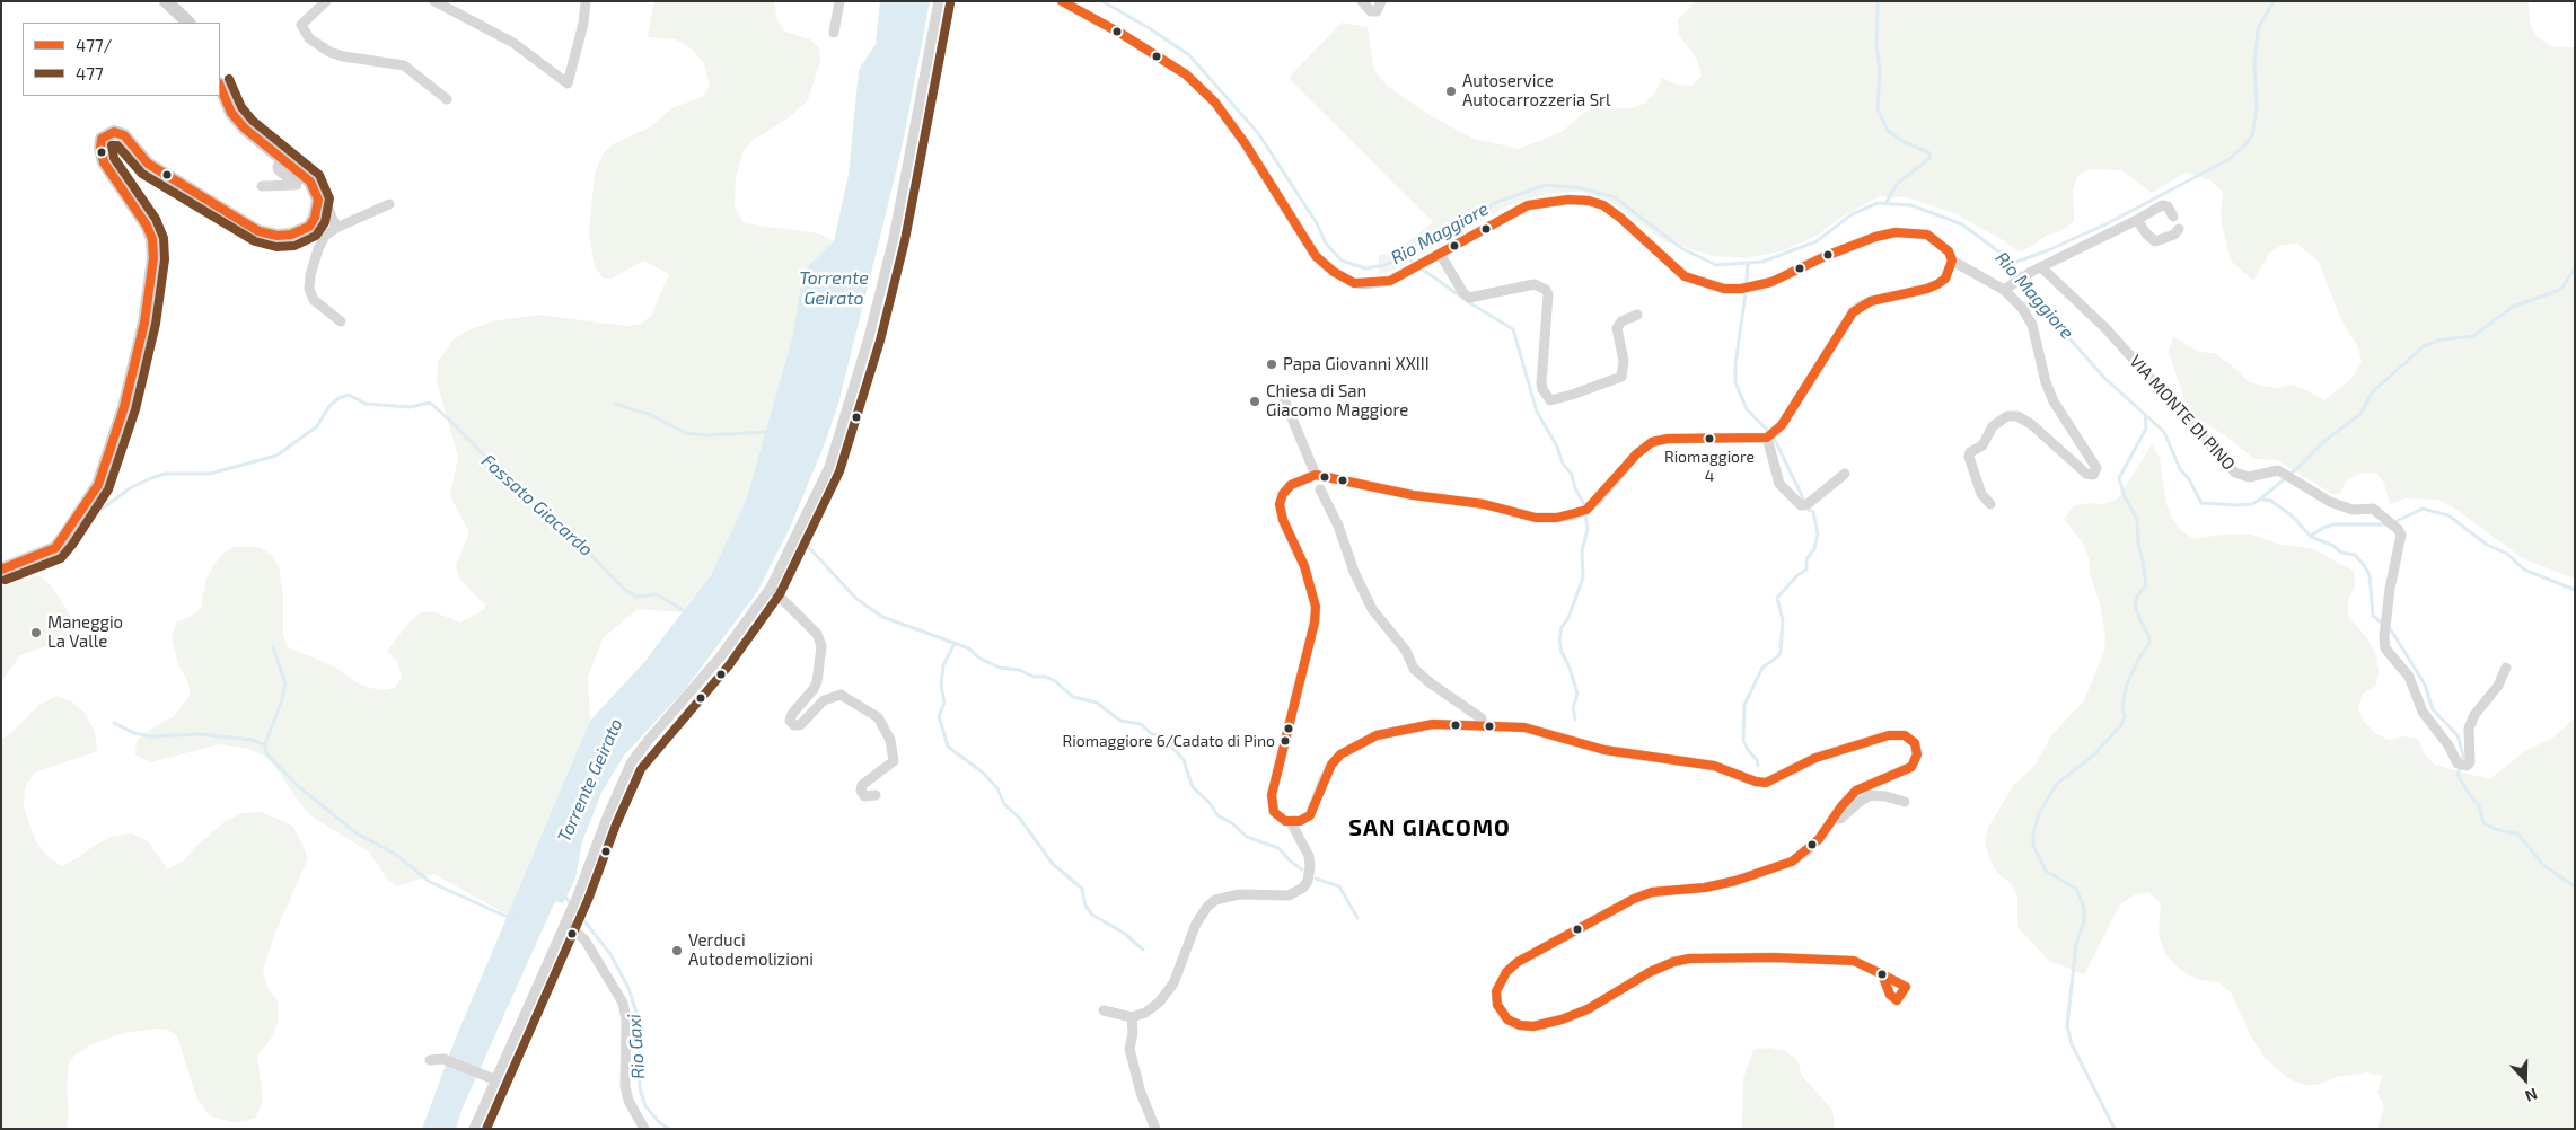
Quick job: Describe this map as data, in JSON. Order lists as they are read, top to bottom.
{
  "streets": {
    "street": ["VIA MONTE DI PINO"]
  },
  "districts": ["SAN GIACOMO"],
  "water": [
    "Rio Maggiore",
    "Torrente Geirato",
    "Fossato Giacardo",
    "Rio Gaxi"
  ],
  "places": [
    "Autoservice Autocarrozzeria Srl",
    "Papa Giovanni XXIII",
    "Chiesa di San Giacomo Maggiore",
    "Riomaggiore 4",
    "Maneggio La Valle",
    "Riomaggiore 6/Cadato di Pino",
    "Verduci Autodemolizioni"
  ],
  "lines": ["transit line 477/", "transit line 477"],
  "legend": ["477/", "477"],
  "north": "bottom"
}
